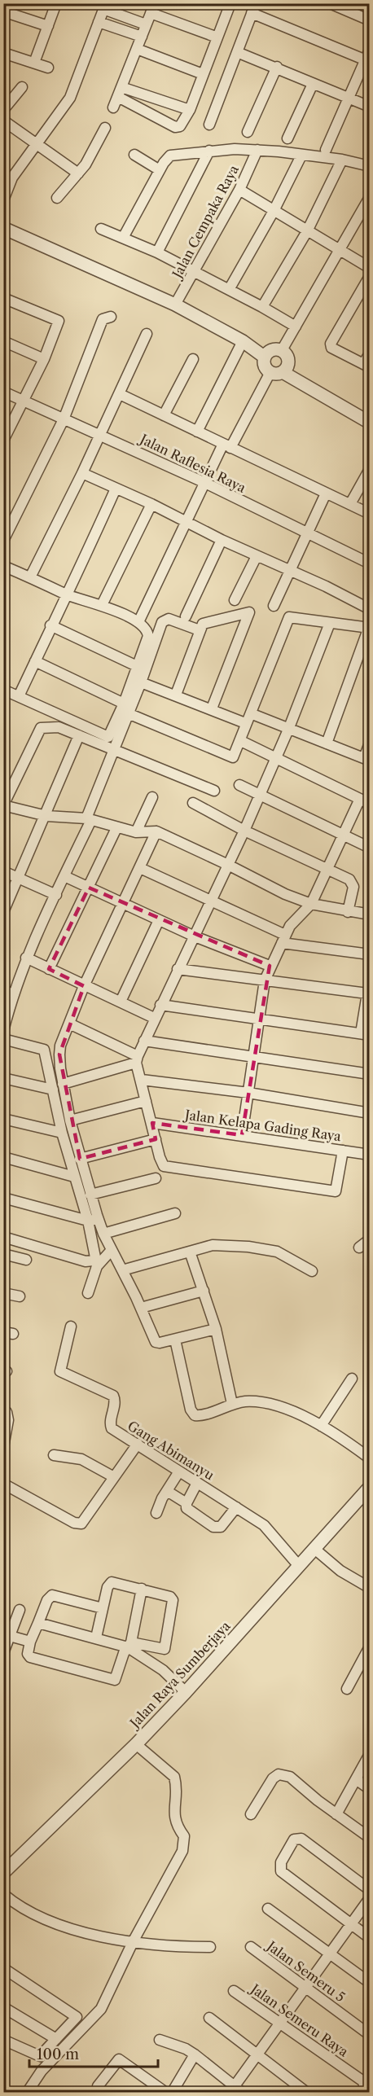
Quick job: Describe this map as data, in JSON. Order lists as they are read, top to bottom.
{
  "streets": {
    "street": [
      "Jalan Cempaka Raya",
      "Jalan Raflesia Raya",
      "Jalan Kelapa Gading Raya",
      "Gang Abimanyu",
      "Jalan Raya Sumberjaya",
      "Jalan Semeru 5",
      "Jalan Semeru Raya"
    ]
  },
  "crossings": [
    ["Gang Abimanyu", "Jalan Raya Sumberjaya"]
  ],
  "scale_bar": "100 m"
}
